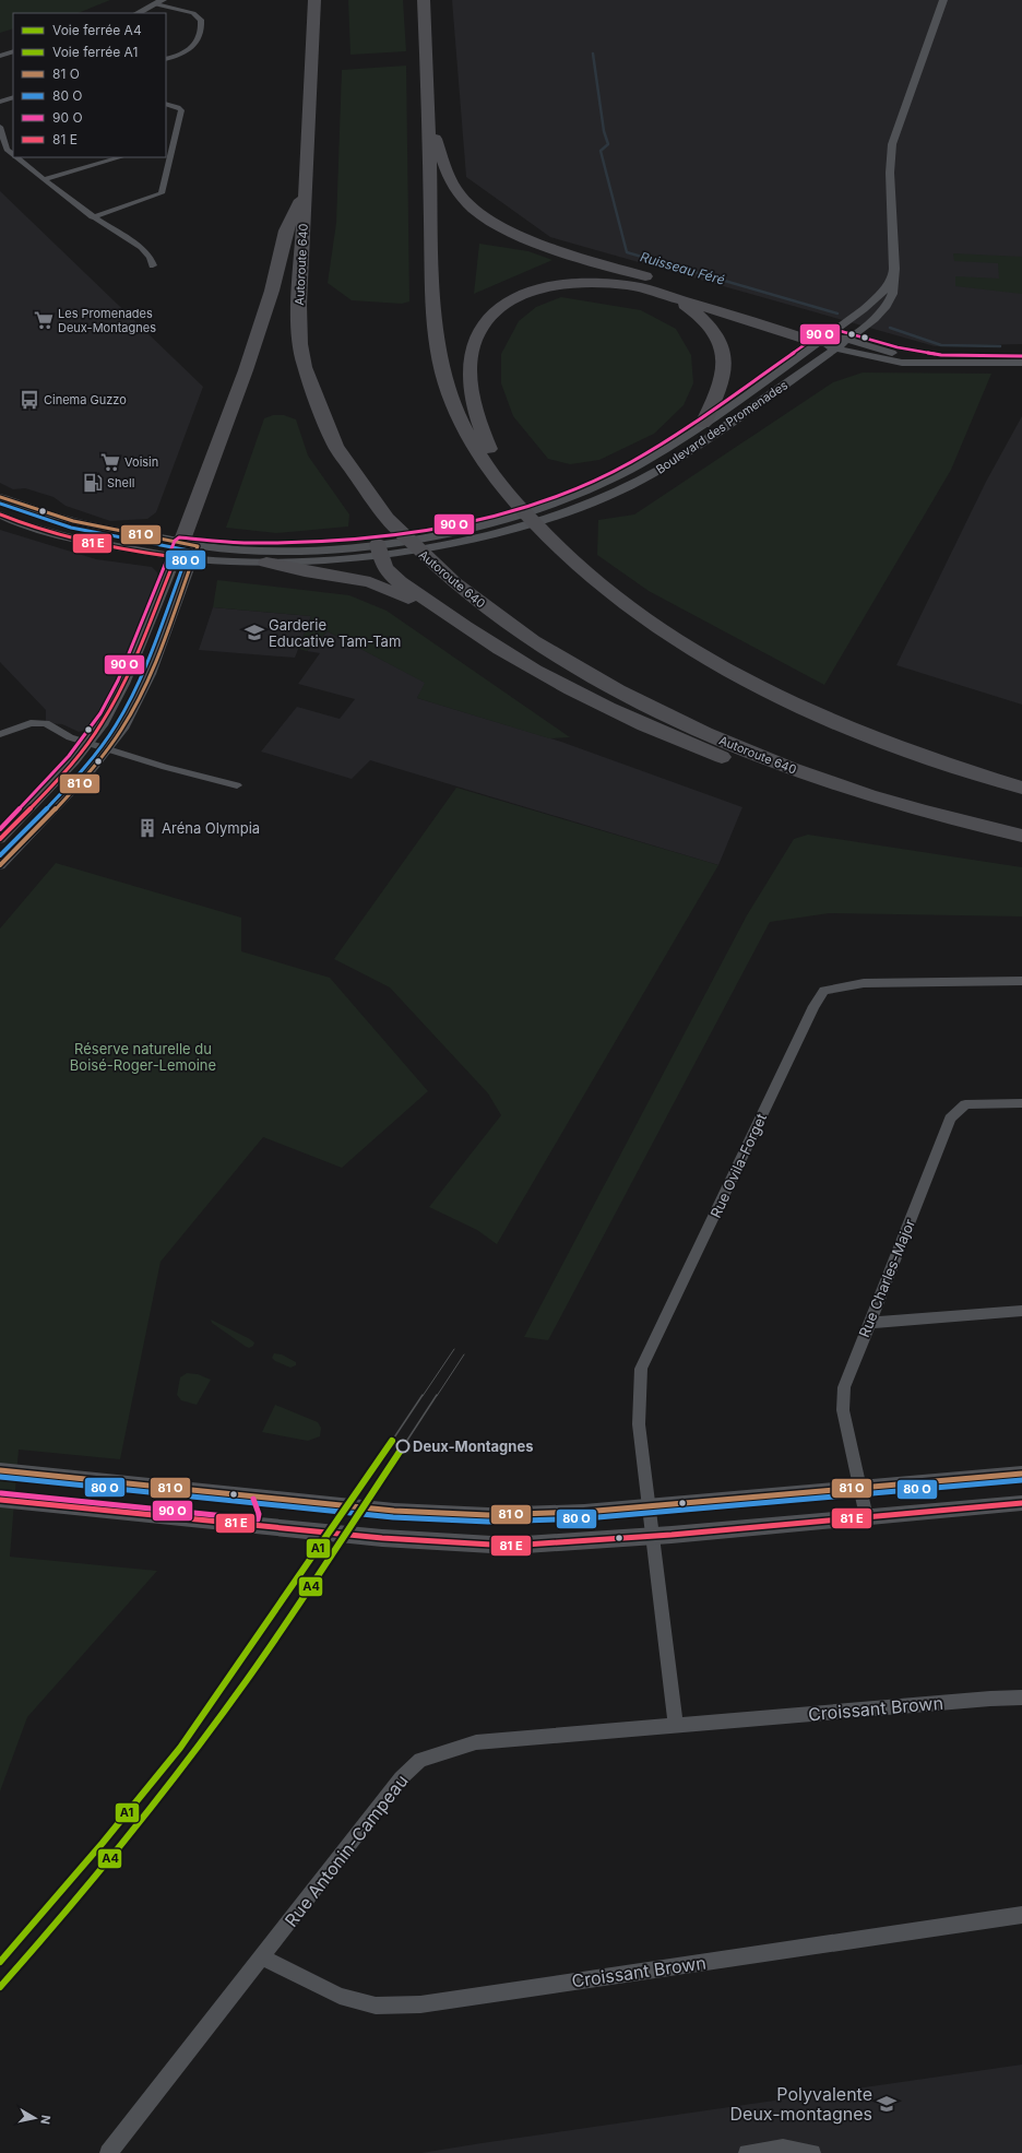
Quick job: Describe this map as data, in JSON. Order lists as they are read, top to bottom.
{
  "streets": {
    "highway": ["Autoroute 640"],
    "street": [
      "Boulevard des Promenades",
      "Rue Ovila-Forget",
      "Rue Charles-Major",
      "Croissant Brown",
      "Rue Antonin-Campeau"
    ]
  },
  "crossings": [
    ["Croissant Brown", "Rue Antonin-Campeau"]
  ],
  "water": ["Ruisseau Féré"],
  "parks": ["Réserve naturelle du Boisé-Roger-Lemoine"],
  "places": {
    "supermarket": ["Les Promenades Deux-Montagnes", "Voisin"],
    "bus stop": ["Cinema Guzzo"],
    "fuel station": ["Shell"],
    "school or university": ["Garderie Educative Tam-Tam", "Polyvalente Deux-montagnes"],
    "building": ["Aréna Olympia"],
    "other": ["Deux-Montagnes"]
  },
  "lines": ["rail line A1", "rail line A4"],
  "legend": [
    "Voie ferrée A4",
    "Voie ferrée A1",
    "81 O",
    "80 O",
    "90 O",
    "81 E"
  ],
  "north": "right"
}
